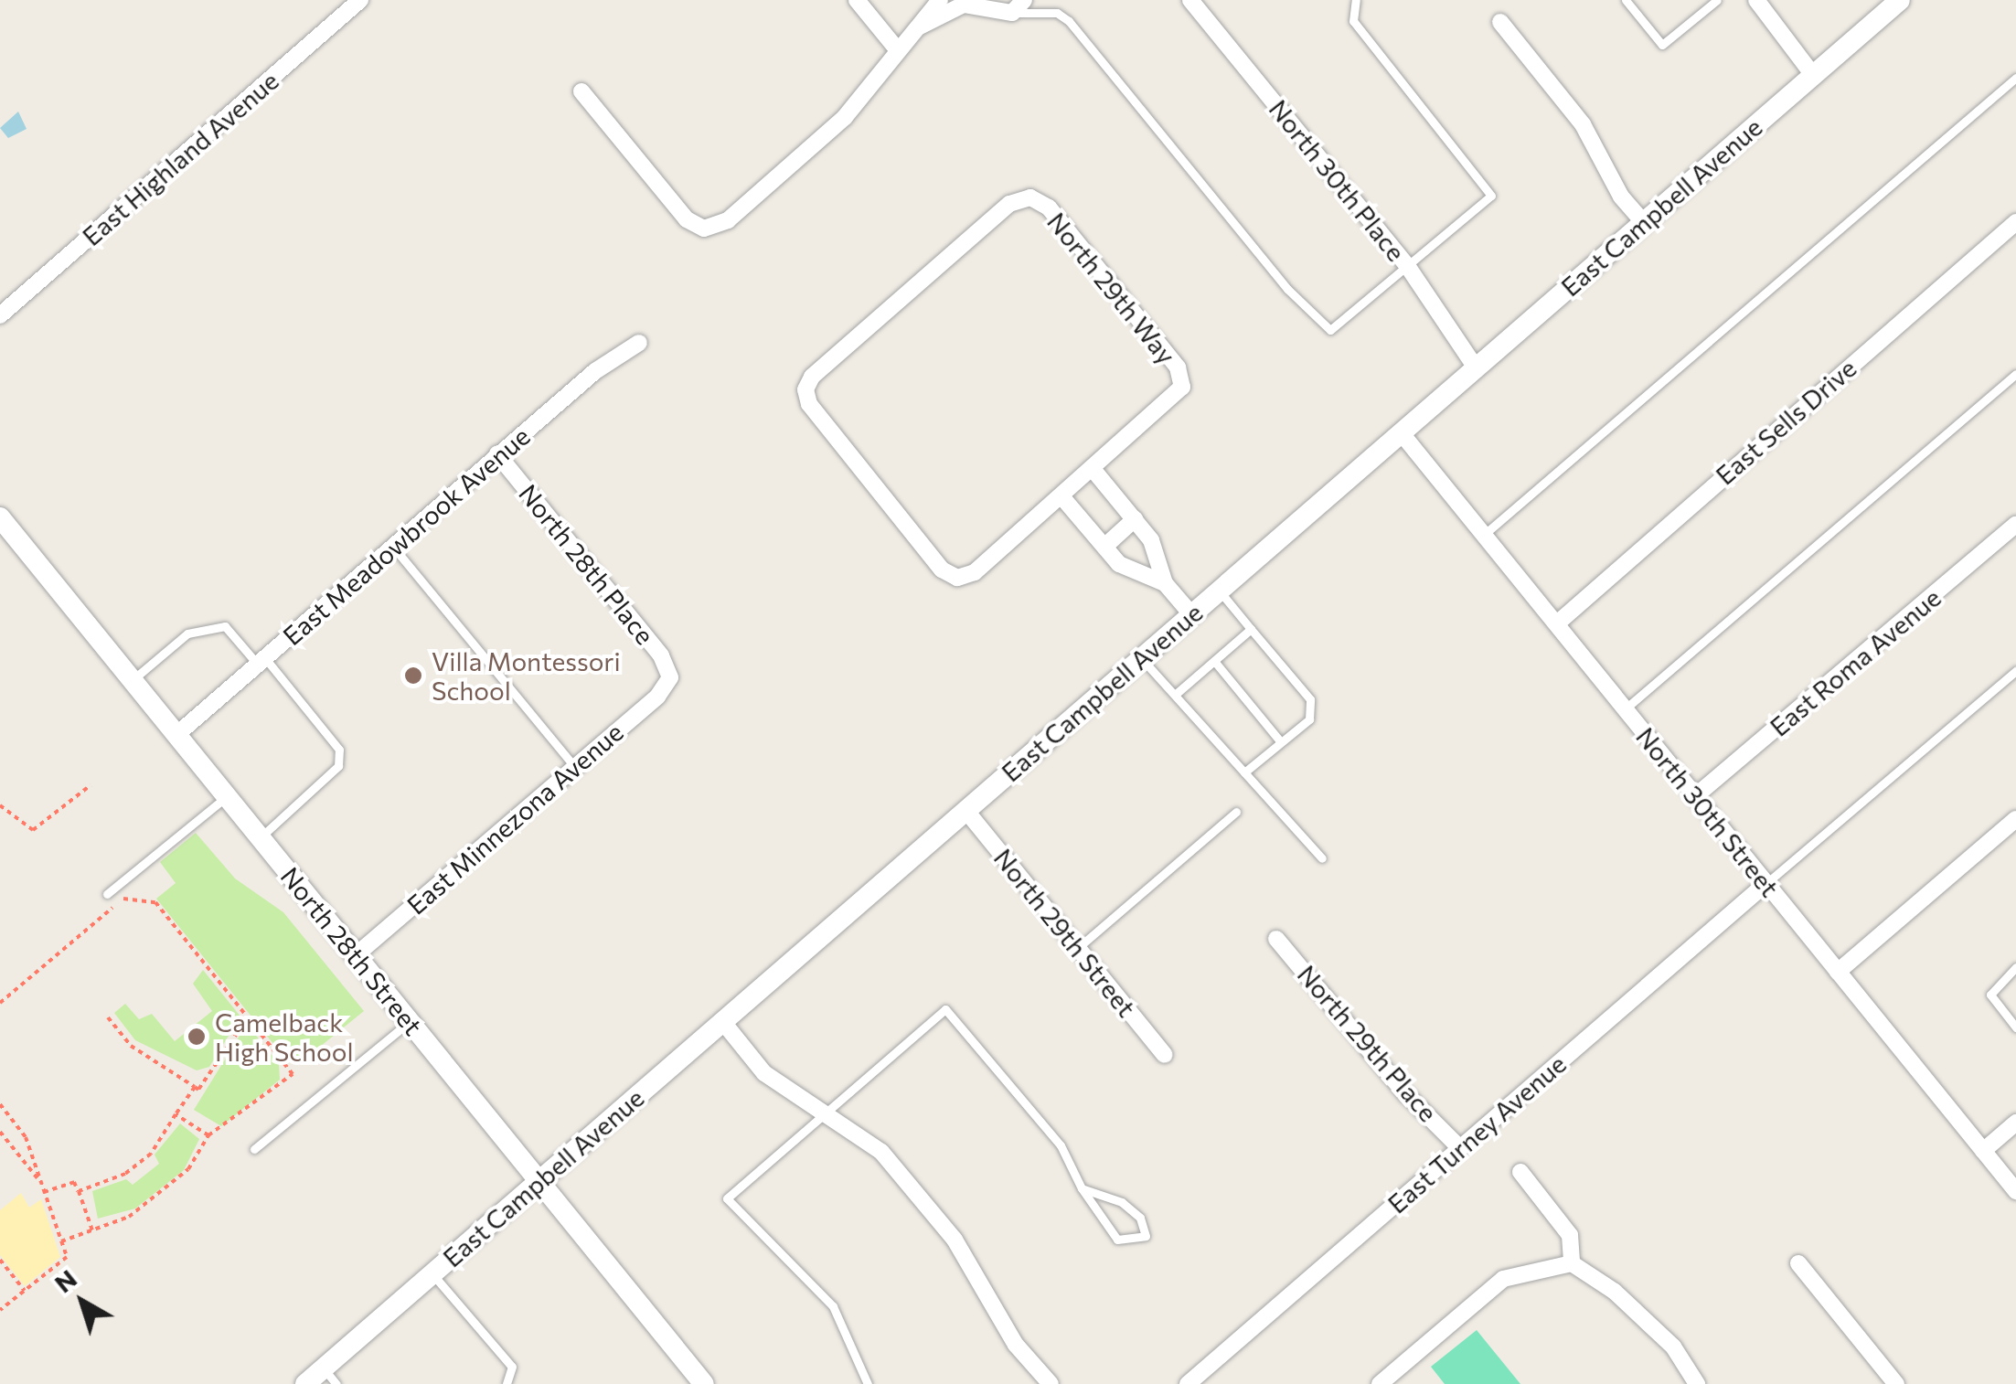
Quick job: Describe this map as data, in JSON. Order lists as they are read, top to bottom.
{
  "streets": {
    "street": [
      "East Highland Avenue",
      "North 30th Place",
      "East Campbell Avenue",
      "North 29th Way",
      "East Sells Drive",
      "East Meadowbrook Avenue",
      "North 28th Place",
      "East Roma Avenue",
      "North 30th Street",
      "East Minnezona Avenue",
      "North 29th Street",
      "North 28th Street",
      "North 29th Place",
      "East Turney Avenue"
    ]
  },
  "crossings": [
    ["North 30th Place", "East Campbell Avenue"],
    ["East Campbell Avenue", "North 30th Street"],
    ["East Campbell Avenue", "North 29th Street"],
    ["East Campbell Avenue", "North 28th Street"],
    ["East Sells Drive", "North 30th Street"],
    ["East Meadowbrook Avenue", "North 28th Place"],
    ["East Meadowbrook Avenue", "North 28th Street"],
    ["North 28th Place", "East Minnezona Avenue"],
    ["East Roma Avenue", "North 30th Street"],
    ["North 30th Street", "East Turney Avenue"],
    ["East Minnezona Avenue", "North 28th Street"],
    ["North 29th Place", "East Turney Avenue"]
  ],
  "places": ["Villa Montessori School", "Camelback High School"],
  "north": "top left"
}
